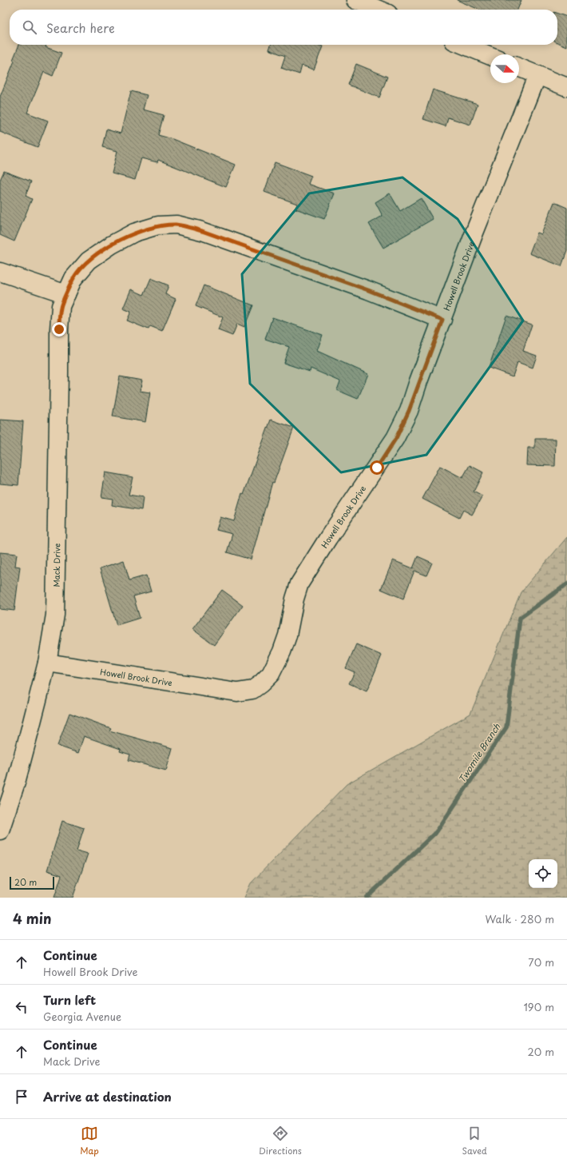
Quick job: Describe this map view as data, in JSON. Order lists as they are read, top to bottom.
{
  "streets": {
    "street": ["Howell Brook Drive", "Mack Drive"]
  },
  "crossings": [
    ["Howell Brook Drive", "Mack Drive"]
  ],
  "water": ["Twomile Branch"],
  "scale_bar": "20 m",
  "north": "right",
  "page": {
    "search": "Search here",
    "scale": "20 m",
    "heading": ["4 min", "Walk · 280 m"],
    "list": [
      ["Continue", "Howell Brook Drive", "70 m"],
      ["Turn left", "Georgia Avenue", "190 m"],
      ["Continue", "Mack Drive", "20 m"],
      "Arrive at destination"
    ],
    "nav": ["Map", "Directions", "Saved"]
  }
}
